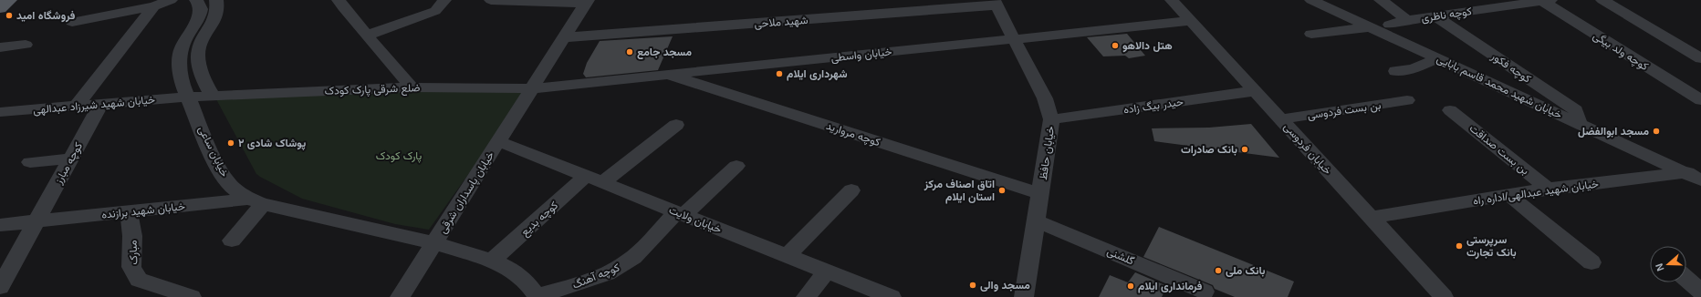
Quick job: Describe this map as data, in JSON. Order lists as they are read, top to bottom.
{
  "streets": {
    "street": [
      "کوچه ناظری",
      "شهید ملاحی",
      "کوچه ولد بیگی",
      "خیابان واسطی",
      "کوچه فکور",
      "خیابان شهید محمد قاسم بابایی",
      "ضلع شرقی پارک کودک",
      "خیابان شهید شیرزاد عبدالهی",
      "حیدر بیگ زاده",
      "بن بست فردوسی",
      "کوچه مروارید",
      "خیابان فردوسی",
      "بن بست صداقت",
      "خیابان ساعی",
      "خیابان حافظ",
      "کوچه مبارز",
      "خیابان پاسداران شرقی",
      "خیابان شهید عبدالهی/اداره راه",
      "خیابان شهید برازنده",
      "کوچه بدیع",
      "خیابان ولایت",
      "مبارک",
      "گلشنی",
      "کوچه آهنگ"
    ]
  },
  "crossings": [
    ["کوچه ناظری", "کوچه ولد بیگی"],
    ["کوچه ناظری", "کوچه فکور"],
    ["شهید ملاحی", "خیابان حافظ"],
    ["شهید ملاحی", "خیابان پاسداران شرقی"],
    ["خیابان واسطی", "ضلع شرقی پارک کودک"],
    ["خیابان واسطی", "کوچه مروارید"],
    ["خیابان واسطی", "خیابان فردوسی"],
    ["خیابان واسطی", "خیابان حافظ"],
    ["خیابان واسطی", "خیابان پاسداران شرقی"],
    ["کوچه فکور", "خیابان شهید محمد قاسم بابایی"],
    ["خیابان شهید محمد قاسم بابایی", "خیابان شهید عبدالهی/اداره راه"],
    ["ضلع شرقی پارک کودک", "خیابان شهید شیرزاد عبدالهی"],
    ["ضلع شرقی پارک کودک", "خیابان ساعی"],
    ["ضلع شرقی پارک کودک", "خیابان پاسداران شرقی"],
    ["خیابان شهید شیرزاد عبدالهی", "خیابان ساعی"],
    ["خیابان شهید شیرزاد عبدالهی", "کوچه مبارز"],
    ["حیدر بیگ زاده", "خیابان فردوسی"],
    ["حیدر بیگ زاده", "خیابان حافظ"],
    ["بن بست فردوسی", "خیابان فردوسی"],
    ["کوچه مروارید", "خیابان حافظ"],
    ["خیابان فردوسی", "خیابان شهید عبدالهی/اداره راه"],
    ["بن بست صداقت", "خیابان شهید عبدالهی/اداره راه"],
    ["خیابان ساعی", "خیابان پاسداران شرقی"],
    ["خیابان ساعی", "خیابان شهید برازنده"],
    ["خیابان ساعی", "کوچه بدیع"],
    ["خیابان ساعی", "کوچه آهنگ"],
    ["خیابان حافظ", "گلشنی"],
    ["کوچه مبارز", "خیابان شهید برازنده"],
    ["خیابان پاسداران شرقی", "خیابان ولایت"],
    ["خیابان شهید برازنده", "مبارک"],
    ["کوچه بدیع", "خیابان ولایت"],
    ["خیابان ولایت", "کوچه آهنگ"]
  ],
  "parks": ["پارک کودک"],
  "places": [
    "فروشگاه امید",
    "هتل دالاهو",
    "مسجد جامع",
    "شهرداری ایلام",
    "مسجد ابوالفضل",
    "پوشاک شادی ۲",
    "بانک صادرات",
    "اتاق اصناف مرکز استان ایلام",
    "سرپرستی بانک تجارت",
    "بانک ملی",
    "مسجد والی",
    "فرمانداری ایلام"
  ],
  "north": "left"
}
